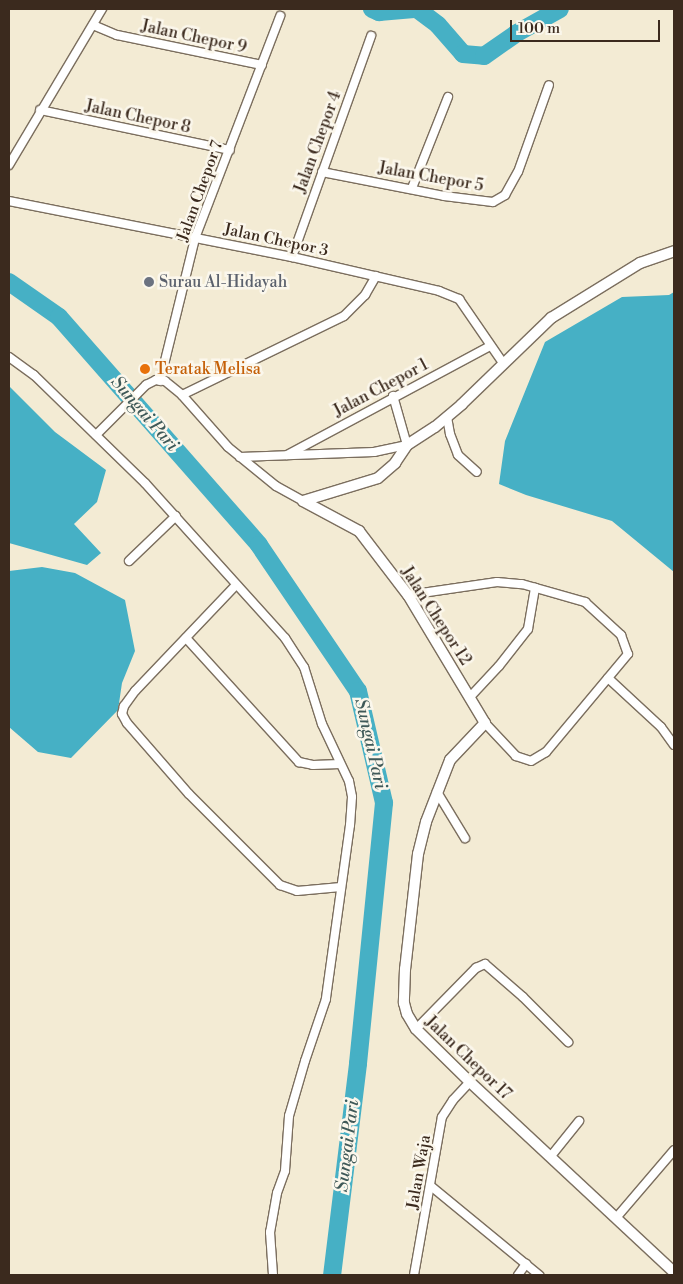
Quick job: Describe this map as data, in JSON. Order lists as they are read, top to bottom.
{
  "streets": {
    "street": [
      "Jalan Chepor 9",
      "Jalan Chepor 8",
      "Jalan Chepor 4",
      "Jalan Chepor 5",
      "Jalan Chepor 7",
      "Jalan Chepor 3",
      "Jalan Chepor 1",
      "Jalan Chepor 12",
      "Jalan Chepor 17",
      "Jalan Waja"
    ]
  },
  "crossings": [
    ["Jalan Chepor 9", "Jalan Chepor 7"],
    ["Jalan Chepor 8", "Jalan Chepor 7"],
    ["Jalan Chepor 4", "Jalan Chepor 5"],
    ["Jalan Chepor 4", "Jalan Chepor 3"],
    ["Jalan Chepor 7", "Jalan Chepor 3"],
    ["Jalan Chepor 3", "Jalan Chepor 1"],
    ["Jalan Chepor 12", "Jalan Chepor 17"],
    ["Jalan Chepor 17", "Jalan Waja"]
  ],
  "water": ["Sungai Pari"],
  "places": ["Surau Al-Hidayah", "Teratak Melisa"],
  "scale_bar": "100 m"
}
